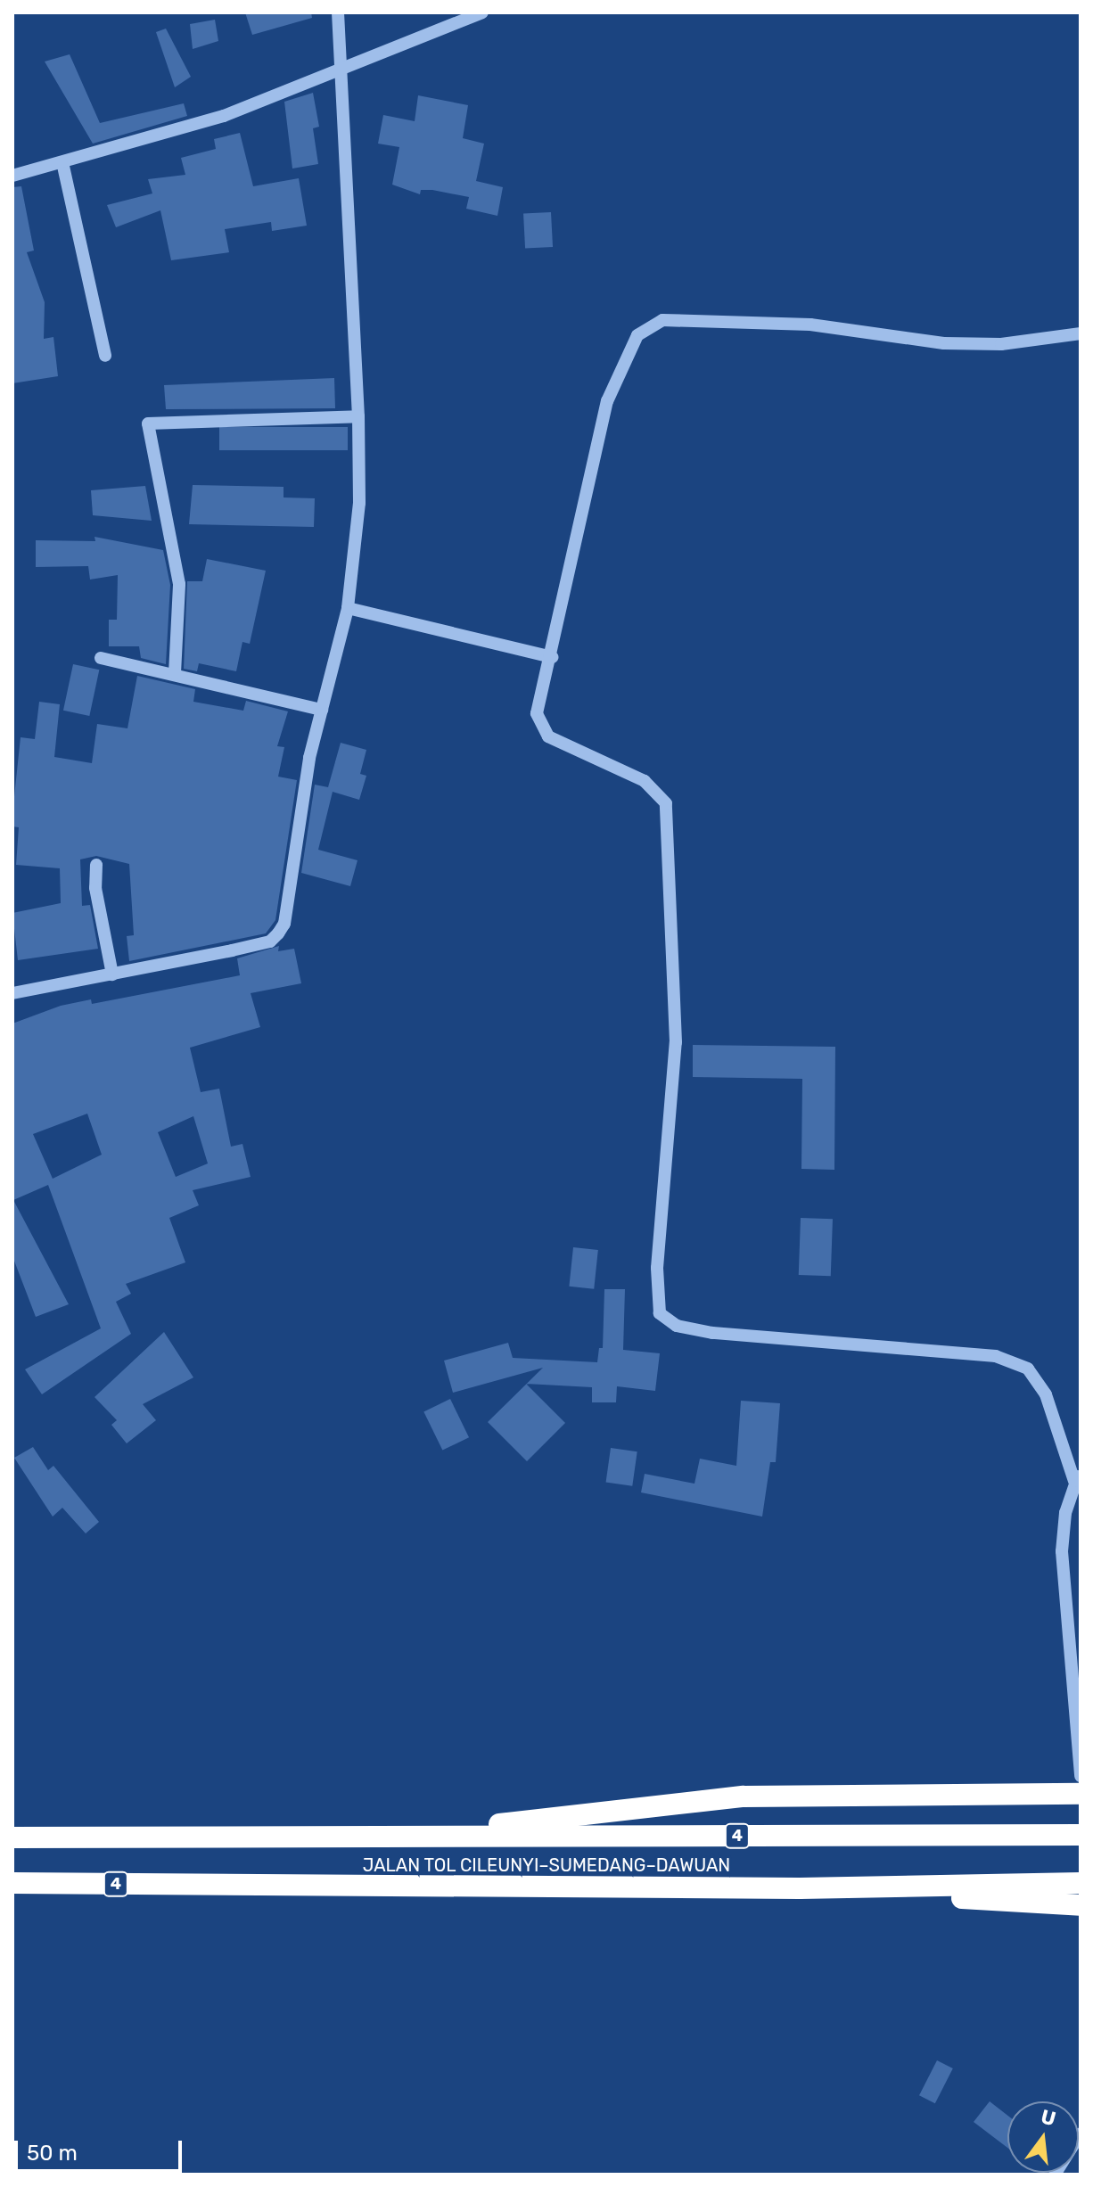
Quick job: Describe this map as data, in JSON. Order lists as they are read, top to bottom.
{
  "streets": {
    "highway": ["4", "JALAN TOL CILEUNYI–SUMEDANG–DAWUAN"]
  },
  "scale_bar": "50 m",
  "north": "top"
}
